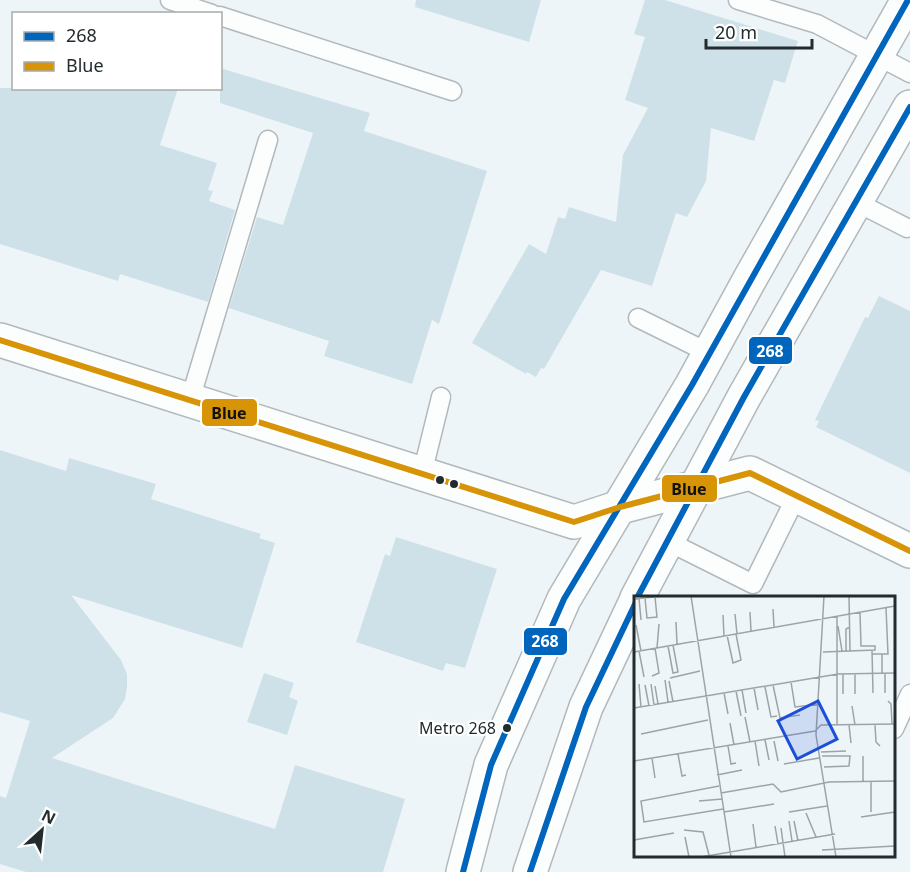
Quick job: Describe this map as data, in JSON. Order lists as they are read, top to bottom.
{
  "places": ["Metro 268"],
  "lines": ["transit line 268", "transit line Blue"],
  "legend": ["268", "Blue"],
  "scale_bar": "20 m",
  "north": "top right"
}
